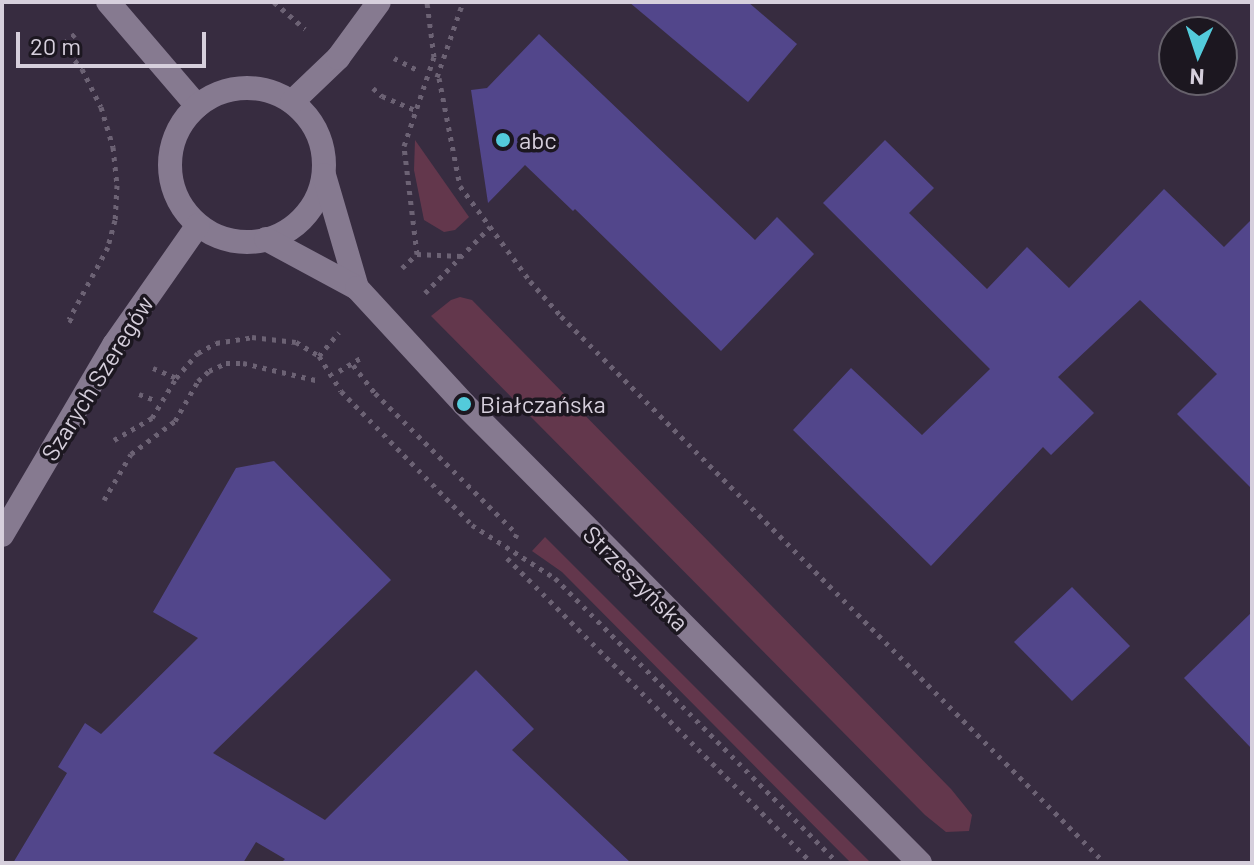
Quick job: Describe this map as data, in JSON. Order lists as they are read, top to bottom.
{
  "streets": {
    "street": ["Szarych Szeregów", "Strzeszyńska"]
  },
  "crossings": [
    ["Szarych Szeregów", "Strzeszyńska"]
  ],
  "places": ["abc", "Białczańska"],
  "scale_bar": "20 m",
  "north": "bottom"
}
